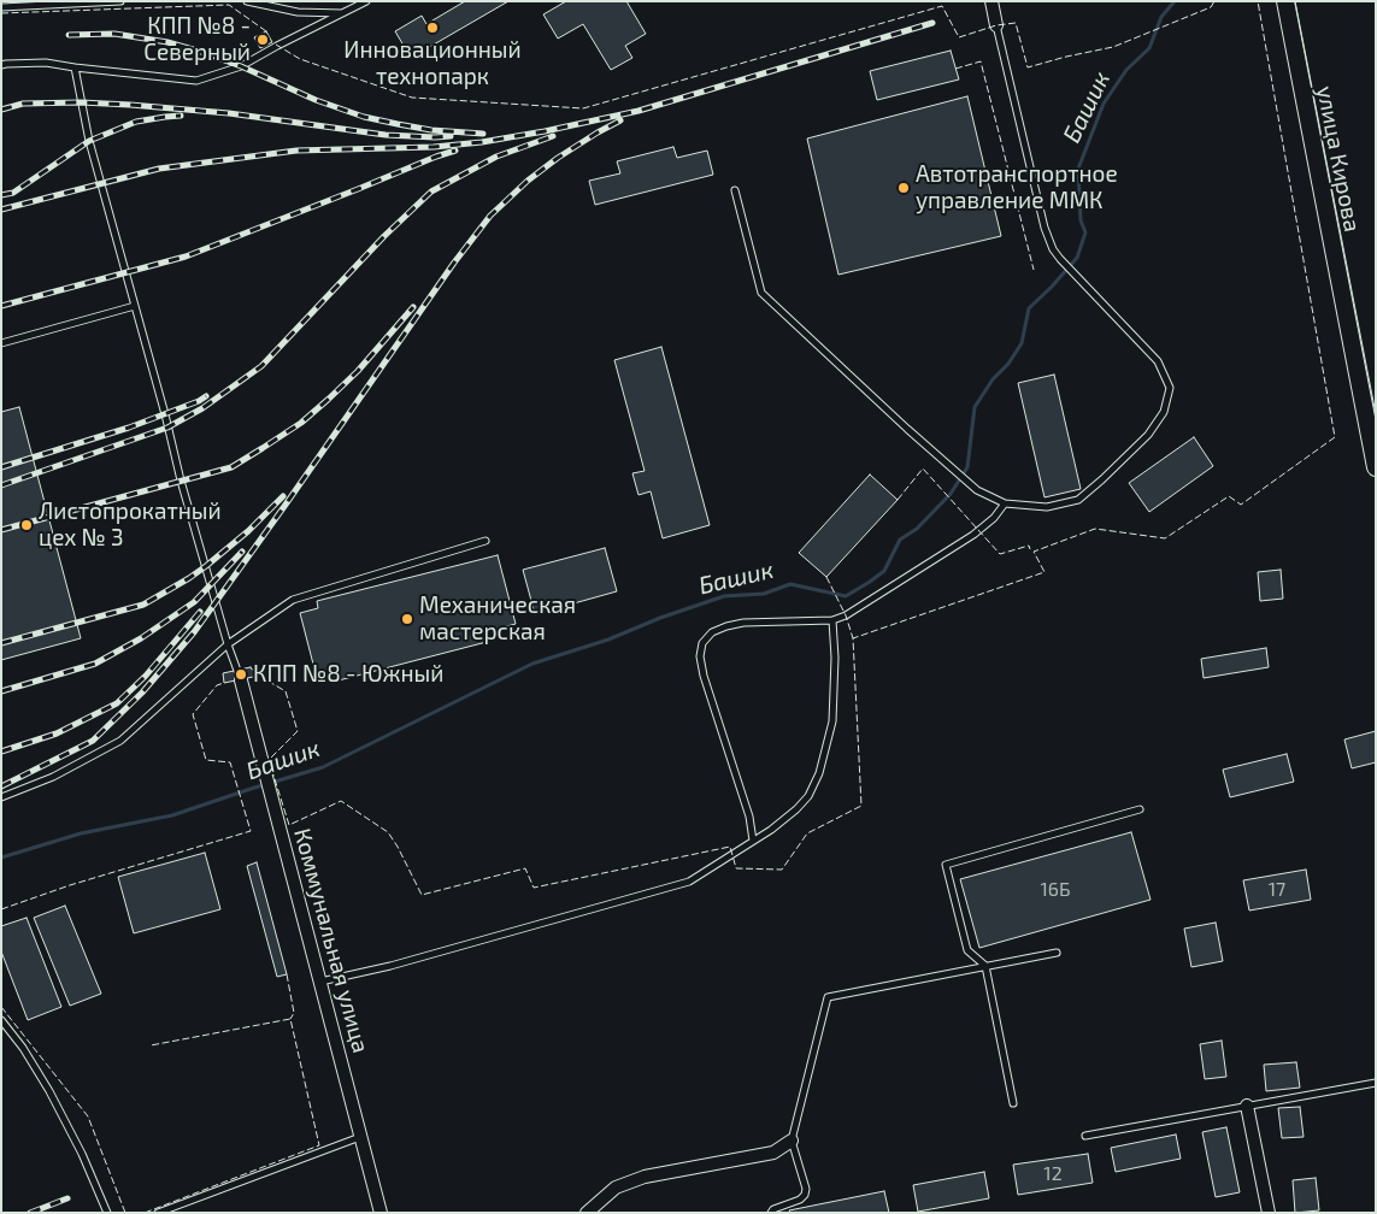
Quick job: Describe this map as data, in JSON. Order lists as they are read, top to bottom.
{
  "streets": {
    "main road": ["улица Кирова"],
    "street": ["Коммунальная улица"]
  },
  "water": ["Башик"],
  "places": [
    "Инновационный технопарк",
    "КПП №8 - Северный",
    "Автотранспортное управление ММК",
    "Листопрокатный цех № 3",
    "Механическая мастерская",
    "КПП №8 - Южный"
  ],
  "house_numbers": ["16Б", "17", "12"]
}
